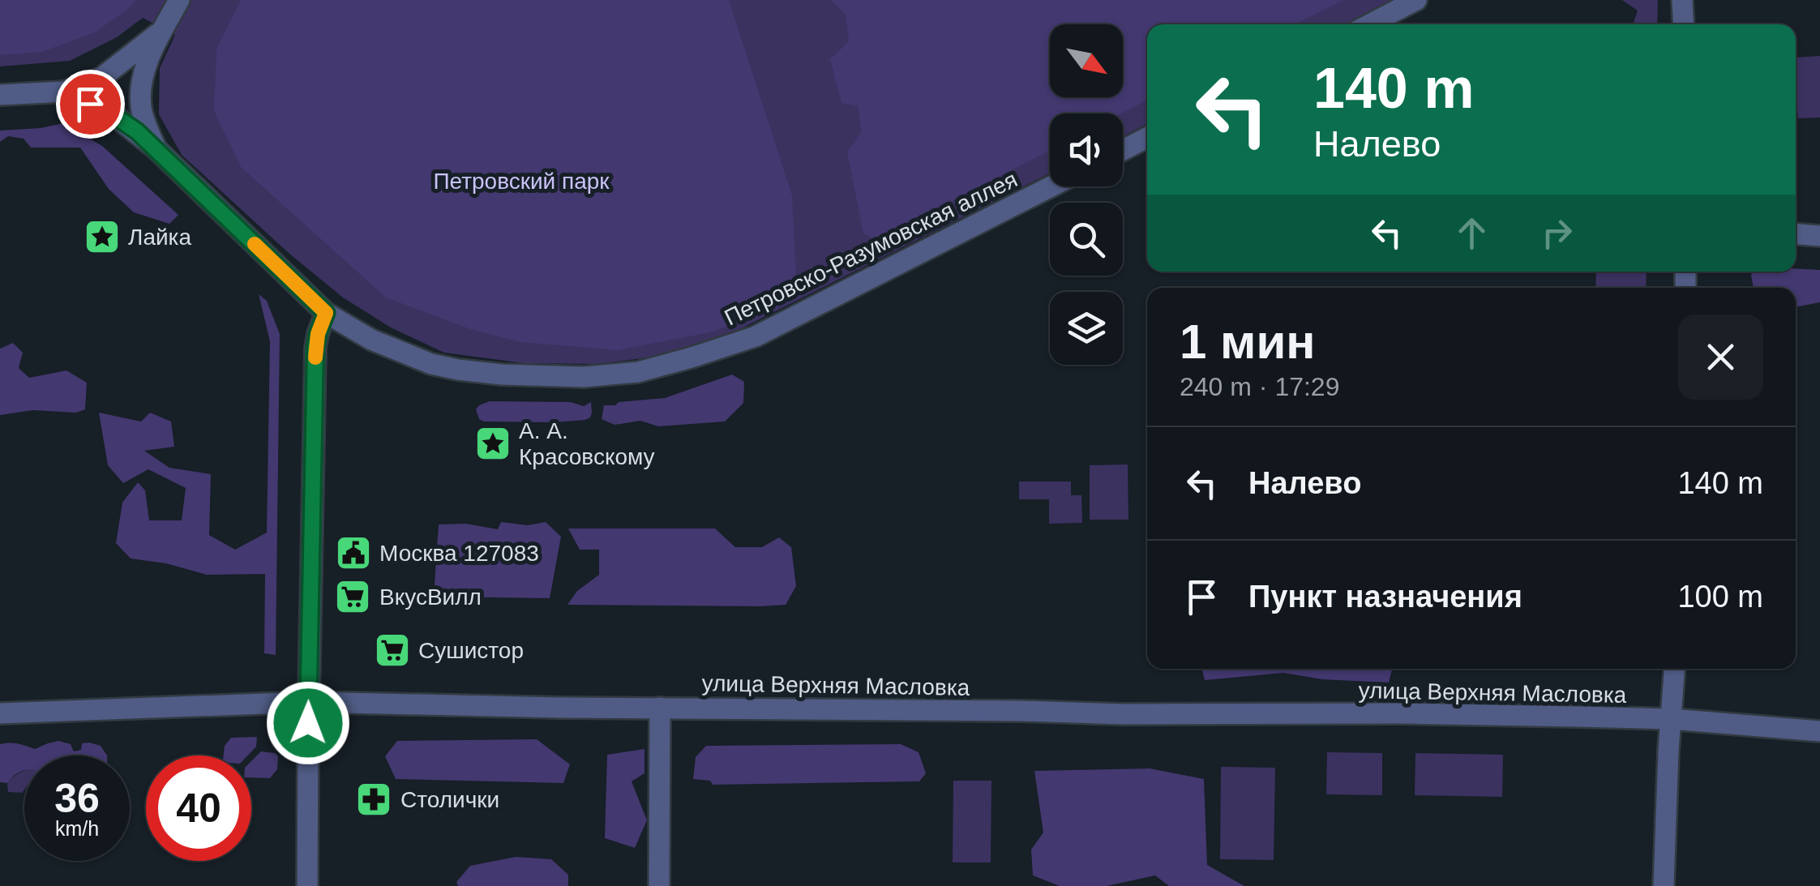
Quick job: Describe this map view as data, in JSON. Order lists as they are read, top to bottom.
{
  "streets": {
    "street": ["Петровско-Разумовская аллея", "улица Верхняя Масловка"]
  },
  "parks": ["Петровский парк"],
  "places": {
    "place": ["Лайка", "А. А. Красовскому"],
    "public building": ["Москва 127083"],
    "supermarket": ["ВкусВилл", "Сушистор"],
    "pharmacy": ["Столички"]
  },
  "north": "bottom right",
  "page": {
    "turn": ["140 m", "Налево"],
    "heading": ["1 мин", "240 m · 17:29"],
    "list": [
      {
        "name": "Налево",
        "value": "140 m"
      },
      {
        "name": "Пункт назначения",
        "value": "100 m"
      }
    ],
    "speed": "36 km/h",
    "limit": "40"
  }
}
